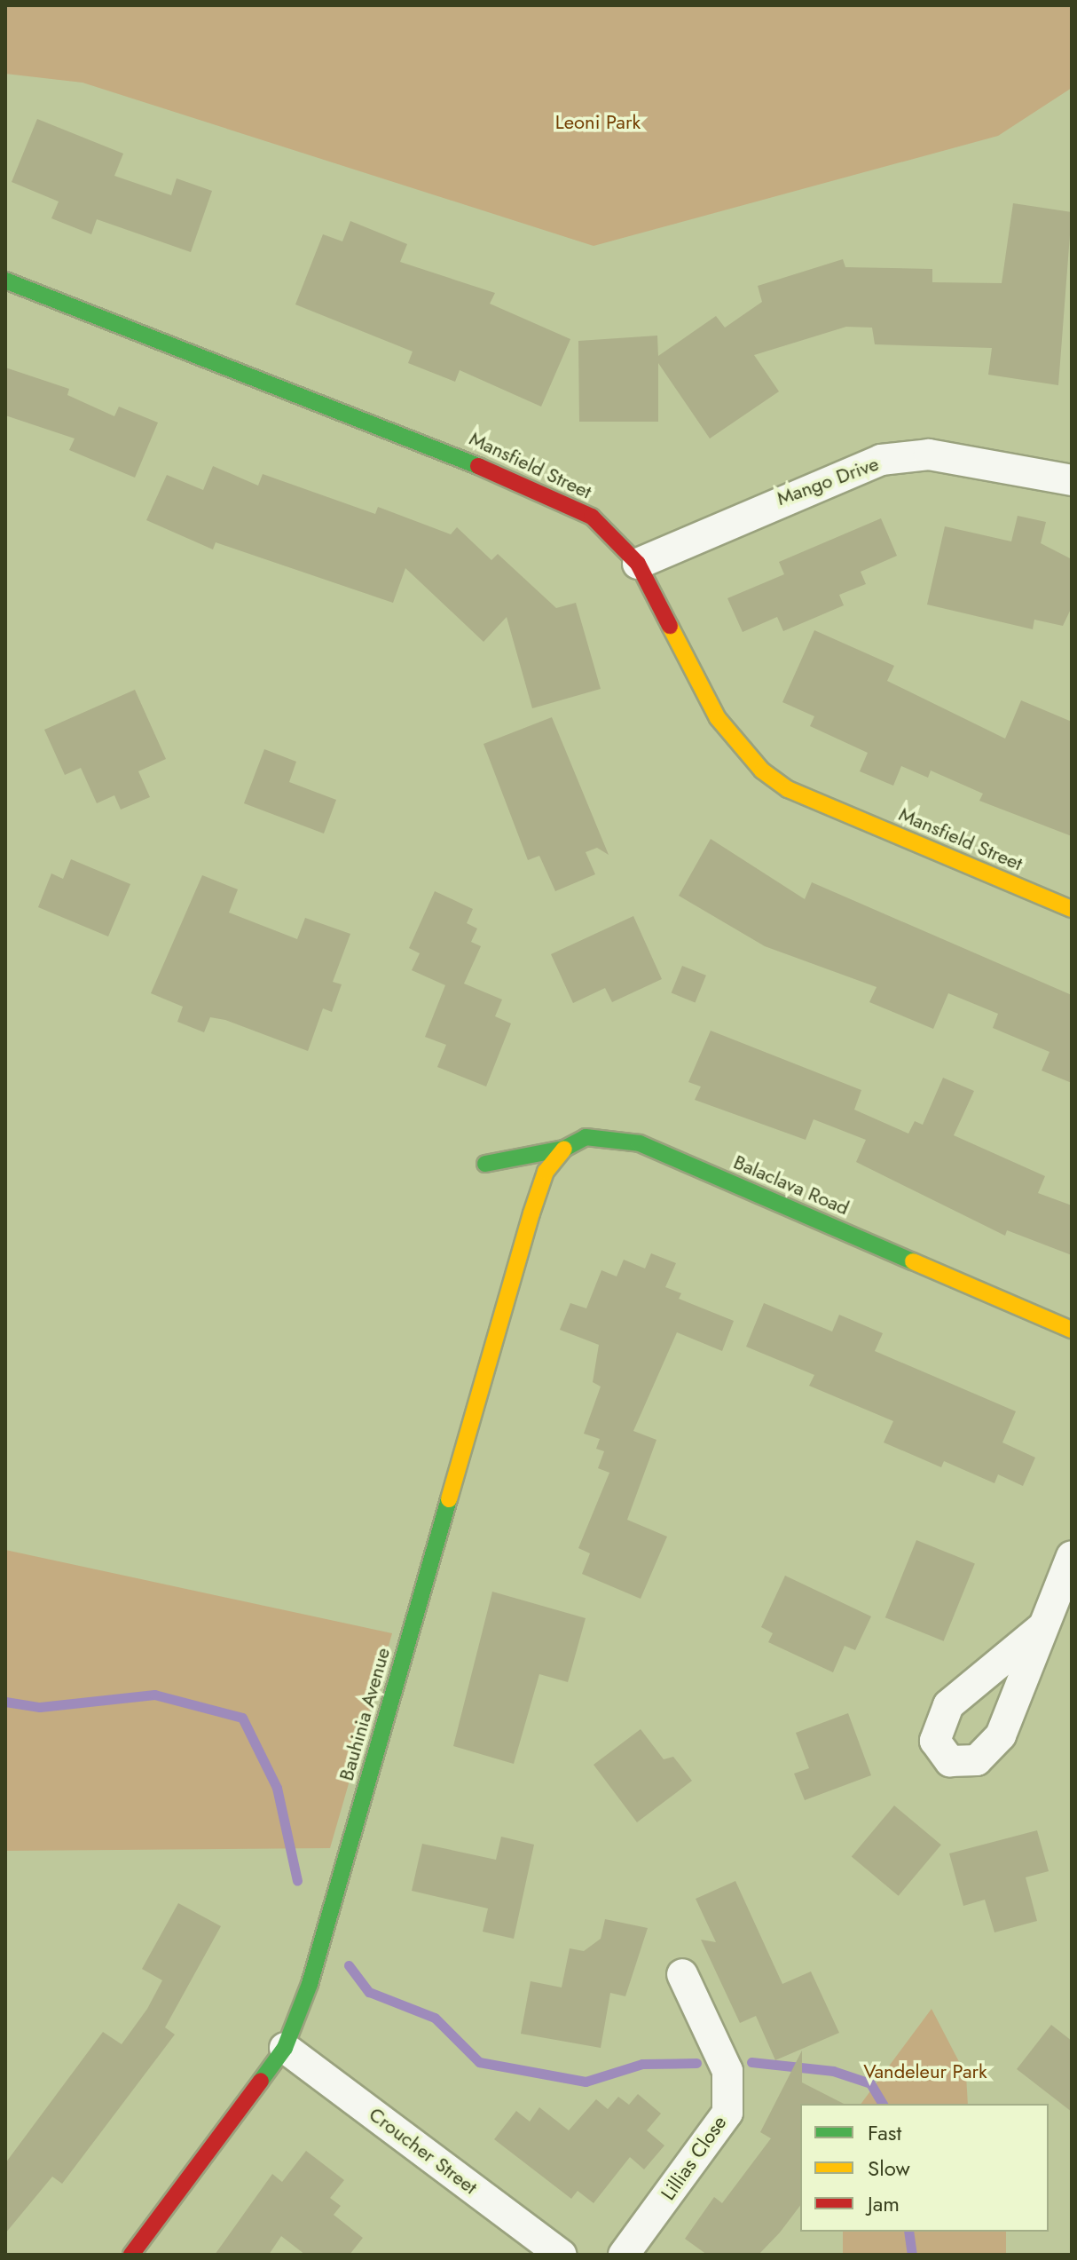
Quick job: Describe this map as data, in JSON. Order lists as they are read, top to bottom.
{
  "streets": {
    "street": [
      "Mansfield Street",
      "Mango Drive",
      "Balaclava Road",
      "Bauhinia Avenue",
      "Croucher Street",
      "Lillias Close"
    ]
  },
  "crossings": [
    ["Mansfield Street", "Mango Drive"],
    ["Balaclava Road", "Bauhinia Avenue"],
    ["Bauhinia Avenue", "Croucher Street"]
  ],
  "parks": ["Leoni Park", "Vandeleur Park"],
  "legend": ["Fast", "Slow", "Jam"]
}
